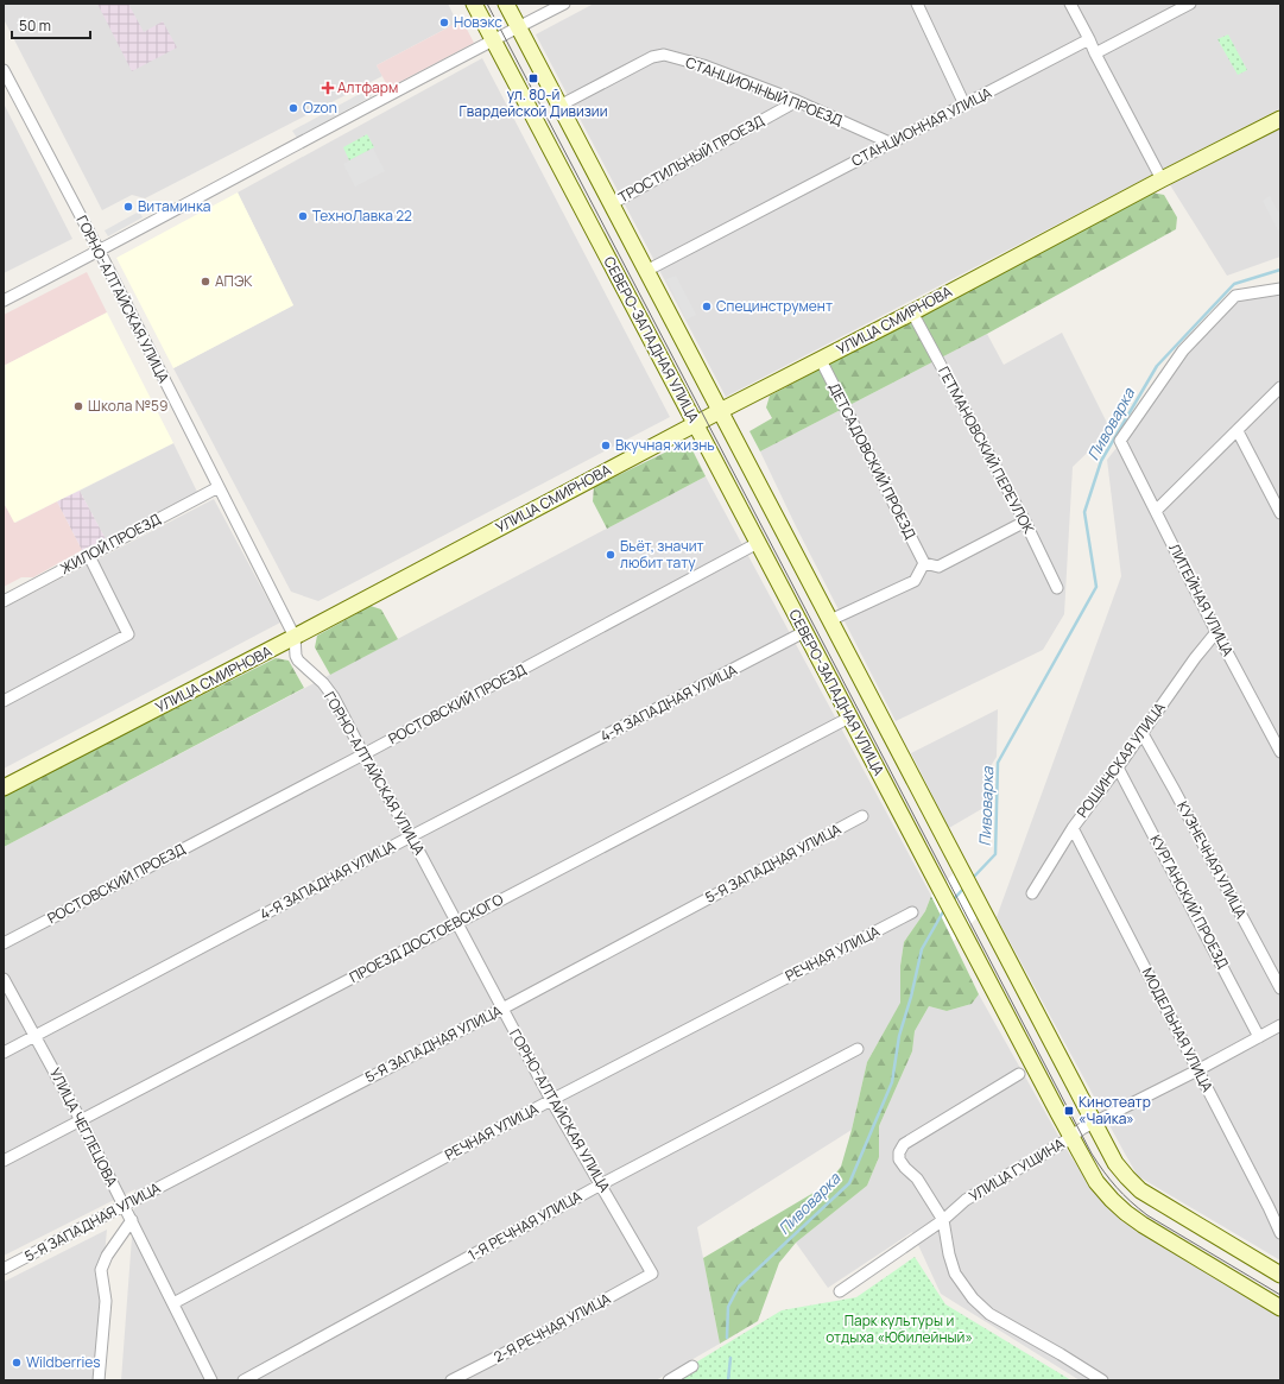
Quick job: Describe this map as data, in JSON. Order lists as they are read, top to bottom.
{
  "streets": {
    "main road": ["УЛИЦА СМИРНОВА", "СЕВЕРО-ЗАПАДНАЯ УЛИЦА"],
    "street": [
      "СТАНЦИОННЫЙ ПРОЕЗД",
      "СТАНЦИОННАЯ УЛИЦА",
      "ТРОСТИЛЬНЫЙ ПРОЕЗД",
      "ГОРНО-АЛТАЙСКАЯ УЛИЦА",
      "ГЕТМАНОВСКИЙ ПЕРЕУЛОК",
      "ДЕТСАДОВСКИЙ ПРОЕЗД",
      "ЖИЛОЙ ПРОЕЗД",
      "ЛИТЕЙНАЯ УЛИЦА",
      "4-Я ЗАПАДНАЯ УЛИЦА",
      "РОСТОВСКИЙ ПРОЕЗД",
      "РОЩИНСКАЯ УЛИЦА",
      "КУЗНЕЧНАЯ УЛИЦА",
      "5-Я ЗАПАДНАЯ УЛИЦА",
      "КУРГАНСКИЙ ПРОЕЗД",
      "ПРОЕЗД ДОСТОЕВСКОГО",
      "РЕЧНАЯ УЛИЦА",
      "МОДЕЛЬНАЯ УЛИЦА",
      "УЛИЦА ЧЕГЛЕЦОВА",
      "УЛИЦА ГУЩИНА",
      "1-Я РЕЧНАЯ УЛИЦА",
      "2-Я РЕЧНАЯ УЛИЦА"
    ]
  },
  "crossings": [
    ["СТАНЦИОННЫЙ ПРОЕЗД", "СТАНЦИОННАЯ УЛИЦА"],
    ["СТАНЦИОННЫЙ ПРОЕЗД", "ТРОСТИЛЬНЫЙ ПРОЕЗД"],
    ["СТАНЦИОННЫЙ ПРОЕЗД", "СЕВЕРО-ЗАПАДНАЯ УЛИЦА"],
    ["СТАНЦИОННАЯ УЛИЦА", "СЕВЕРО-ЗАПАДНАЯ УЛИЦА"],
    ["ТРОСТИЛЬНЫЙ ПРОЕЗД", "СЕВЕРО-ЗАПАДНАЯ УЛИЦА"],
    ["ГОРНО-АЛТАЙСКАЯ УЛИЦА", "УЛИЦА СМИРНОВА"],
    ["ГОРНО-АЛТАЙСКАЯ УЛИЦА", "ЖИЛОЙ ПРОЕЗД"],
    ["ГОРНО-АЛТАЙСКАЯ УЛИЦА", "4-Я ЗАПАДНАЯ УЛИЦА"],
    ["ГОРНО-АЛТАЙСКАЯ УЛИЦА", "РОСТОВСКИЙ ПРОЕЗД"],
    ["ГОРНО-АЛТАЙСКАЯ УЛИЦА", "5-Я ЗАПАДНАЯ УЛИЦА"],
    ["ГОРНО-АЛТАЙСКАЯ УЛИЦА", "ПРОЕЗД ДОСТОЕВСКОГО"],
    ["ГОРНО-АЛТАЙСКАЯ УЛИЦА", "РЕЧНАЯ УЛИЦА"],
    ["ГОРНО-АЛТАЙСКАЯ УЛИЦА", "1-Я РЕЧНАЯ УЛИЦА"],
    ["ГОРНО-АЛТАЙСКАЯ УЛИЦА", "2-Я РЕЧНАЯ УЛИЦА"],
    ["УЛИЦА СМИРНОВА", "СЕВЕРО-ЗАПАДНАЯ УЛИЦА"],
    ["УЛИЦА СМИРНОВА", "ГЕТМАНОВСКИЙ ПЕРЕУЛОК"],
    ["УЛИЦА СМИРНОВА", "ДЕТСАДОВСКИЙ ПРОЕЗД"],
    ["СЕВЕРО-ЗАПАДНАЯ УЛИЦА", "4-Я ЗАПАДНАЯ УЛИЦА"],
    ["СЕВЕРО-ЗАПАДНАЯ УЛИЦА", "РОСТОВСКИЙ ПРОЕЗД"],
    ["СЕВЕРО-ЗАПАДНАЯ УЛИЦА", "ПРОЕЗД ДОСТОЕВСКОГО"],
    ["СЕВЕРО-ЗАПАДНАЯ УЛИЦА", "УЛИЦА ГУЩИНА"],
    ["ЛИТЕЙНАЯ УЛИЦА", "РОЩИНСКАЯ УЛИЦА"],
    ["4-Я ЗАПАДНАЯ УЛИЦА", "УЛИЦА ЧЕГЛЕЦОВА"],
    ["РОЩИНСКАЯ УЛИЦА", "КУЗНЕЧНАЯ УЛИЦА"],
    ["РОЩИНСКАЯ УЛИЦА", "КУРГАНСКИЙ ПРОЕЗД"],
    ["РОЩИНСКАЯ УЛИЦА", "МОДЕЛЬНАЯ УЛИЦА"],
    ["5-Я ЗАПАДНАЯ УЛИЦА", "УЛИЦА ЧЕГЛЕЦОВА"],
    ["КУРГАНСКИЙ ПРОЕЗД", "УЛИЦА ГУЩИНА"],
    ["ПРОЕЗД ДОСТОЕВСКОГО", "УЛИЦА ЧЕГЛЕЦОВА"],
    ["РЕЧНАЯ УЛИЦА", "УЛИЦА ЧЕГЛЕЦОВА"],
    ["МОДЕЛЬНАЯ УЛИЦА", "УЛИЦА ГУЩИНА"]
  ],
  "water": ["Пивоварка"],
  "parks": ["Парк культуры и отдыха «Юбилейный»"],
  "places": {
    "other": [
      "Новэкс",
      "Ozon",
      "Витаминка",
      "ТехноЛавка 22",
      "АПЭК",
      "Специнструмент",
      "Школа №59",
      "Вкучная жизнь",
      "Бьёт, значит любит тату",
      "Wildberries"
    ],
    "transit": ["ул. 80-й Гвардейской Дивизии", "Кинотеатр «Чайка»"],
    "health": ["Алтфарм"]
  },
  "scale_bar": "50 m"
}
